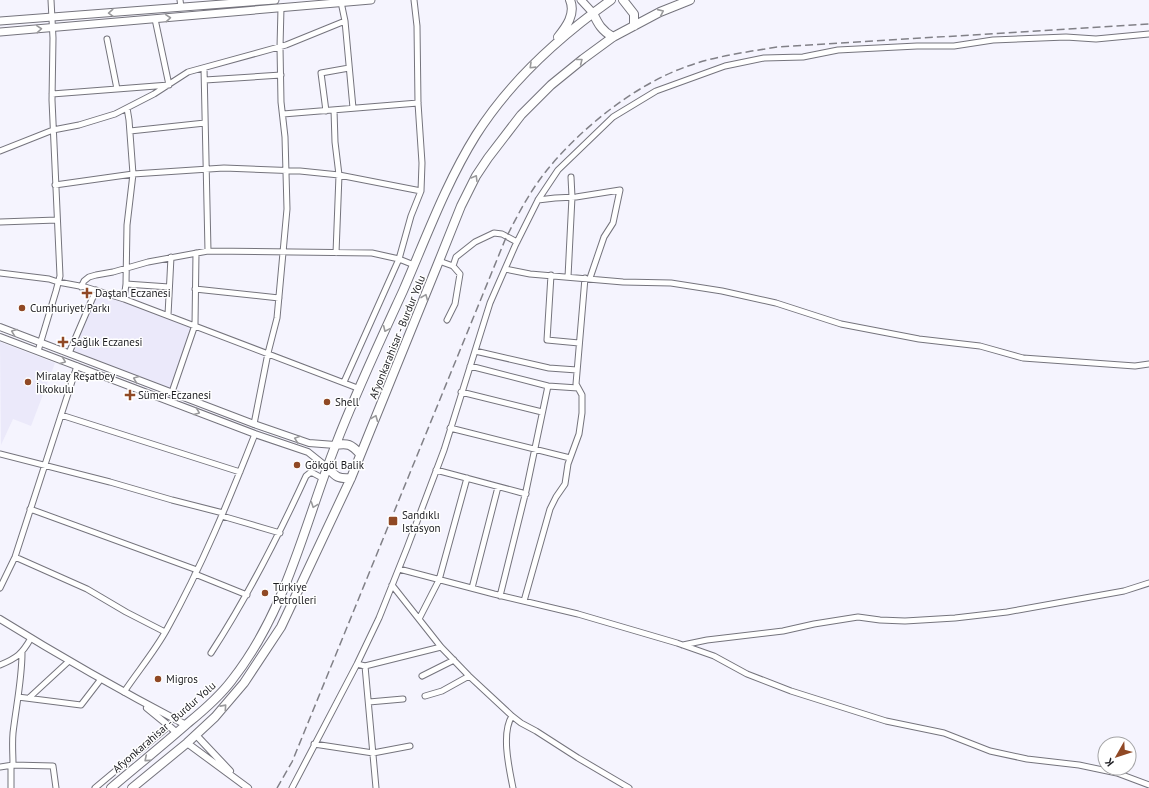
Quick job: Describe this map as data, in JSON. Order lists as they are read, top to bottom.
{
  "streets": {
    "highway": ["Afyonkarahisar - Burdur Yolu"]
  },
  "places": {
    "health": ["Daştan Eczanesi", "Sağlık Eczanesi", "Sümer Eczanesi"],
    "other": [
      "Cumhuriyet Parkı",
      "Miralay Reşatbey İlkokulu",
      "Shell",
      "Gökgöl Balik",
      "Türkiye Petrolleri",
      "Migros"
    ],
    "transit": ["Sandıklı Istasyon"]
  },
  "north": "bottom left"
}
